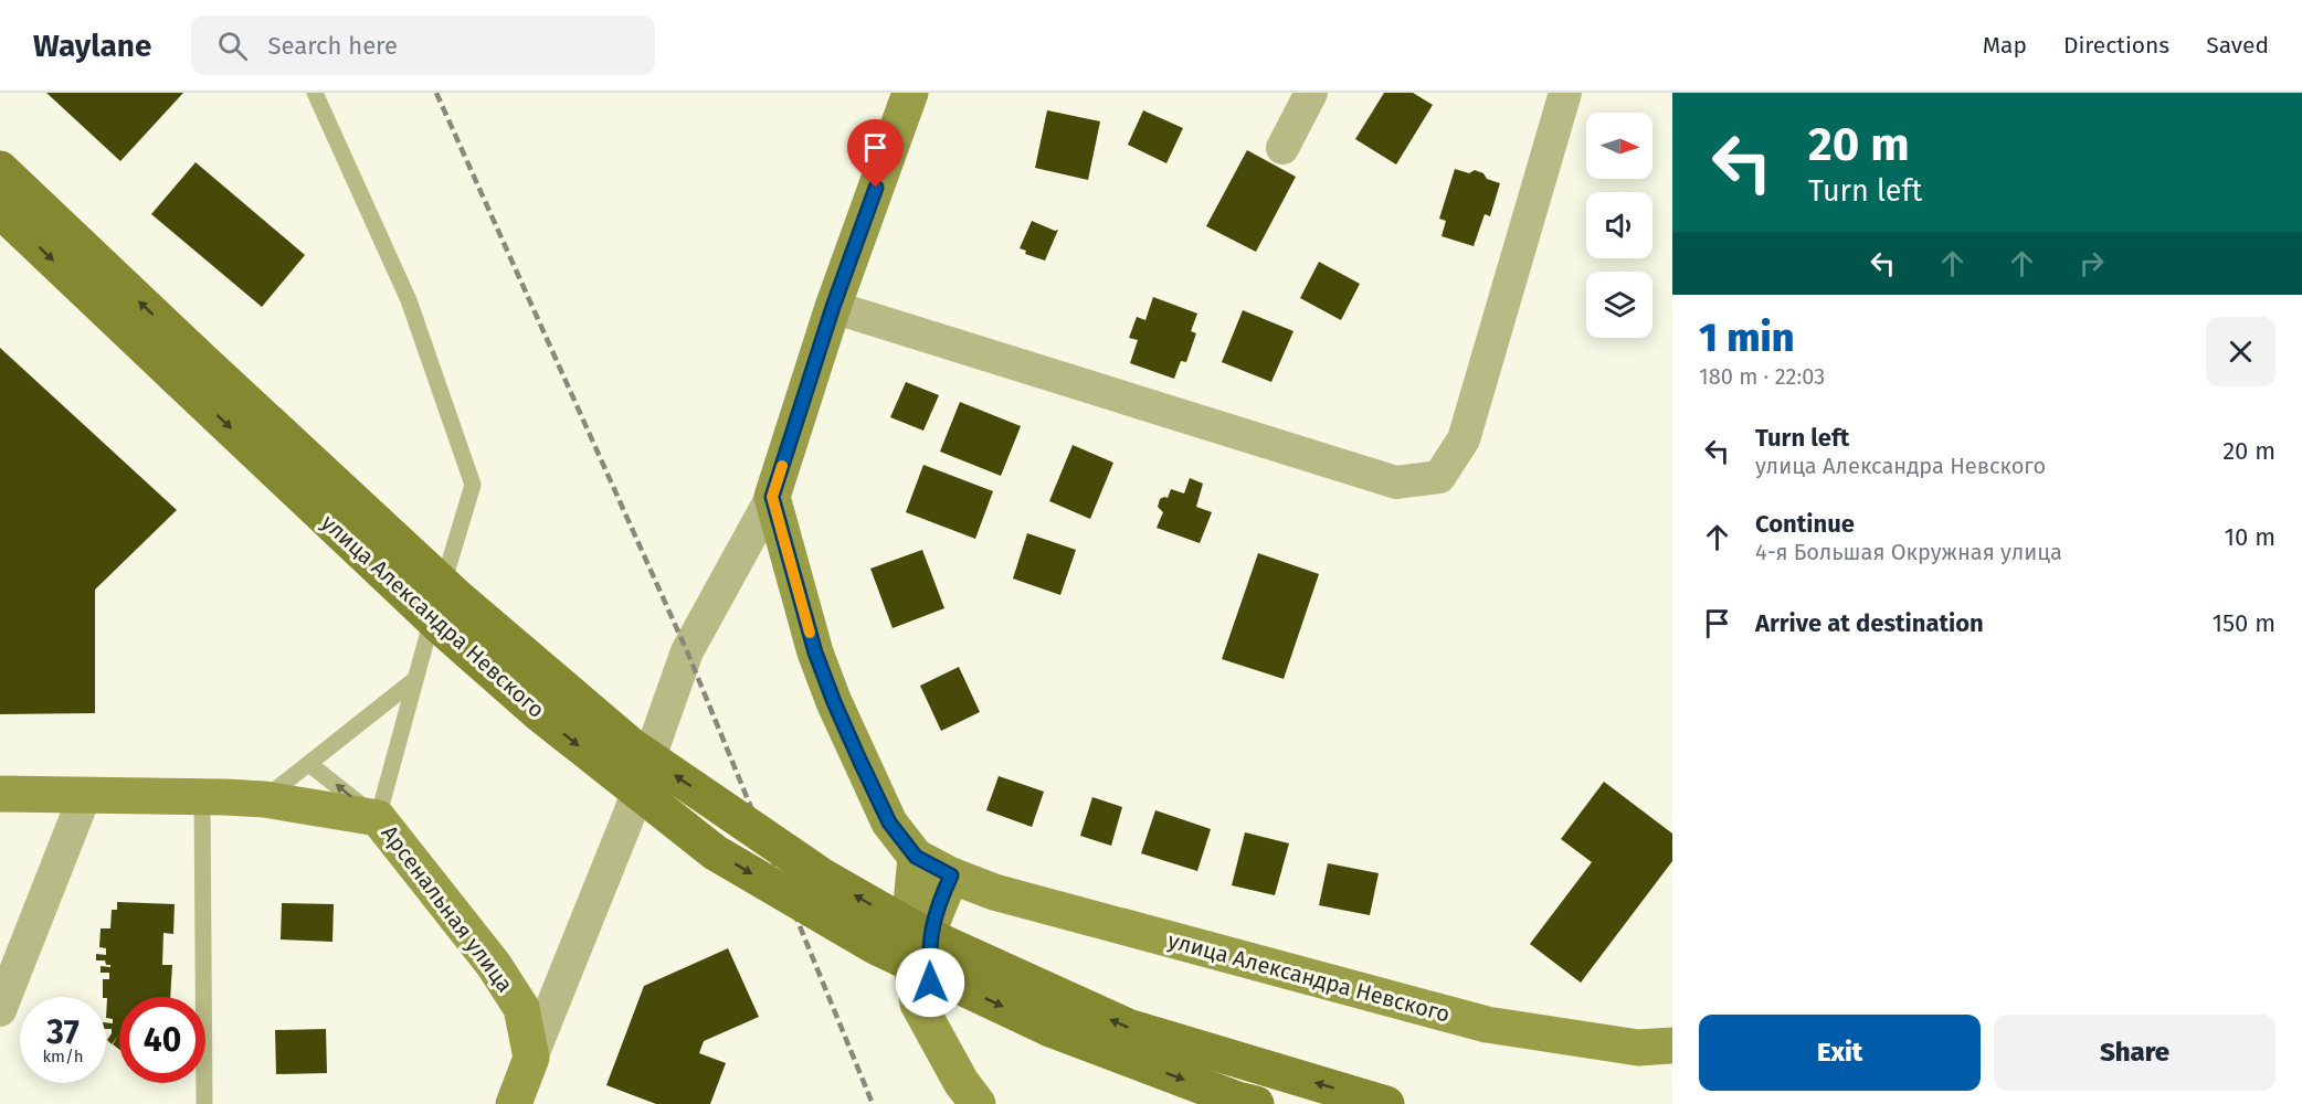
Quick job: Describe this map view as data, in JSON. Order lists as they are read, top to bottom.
{
  "streets": {
    "main road": ["улица Александра Невского"],
    "street": ["Арсенальная улица"]
  },
  "north": "right",
  "page": {
    "header": "Waylane",
    "search": "Search here",
    "nav": ["Map", "Directions", "Saved"],
    "turn": ["20 m", "Turn left"],
    "heading": ["1 min", "180 m · 22:03"],
    "list": [
      {
        "name": "Turn left",
        "note": "улица Александра Невского",
        "value": "20 m"
      },
      {
        "name": "Continue",
        "note": "4-я Большая Окружная улица",
        "value": "10 m"
      },
      {
        "name": "Arrive at destination",
        "value": "150 m"
      }
    ],
    "speed": "37 km/h",
    "limit": "40",
    "buttons": ["Exit", "Share"]
  }
}
